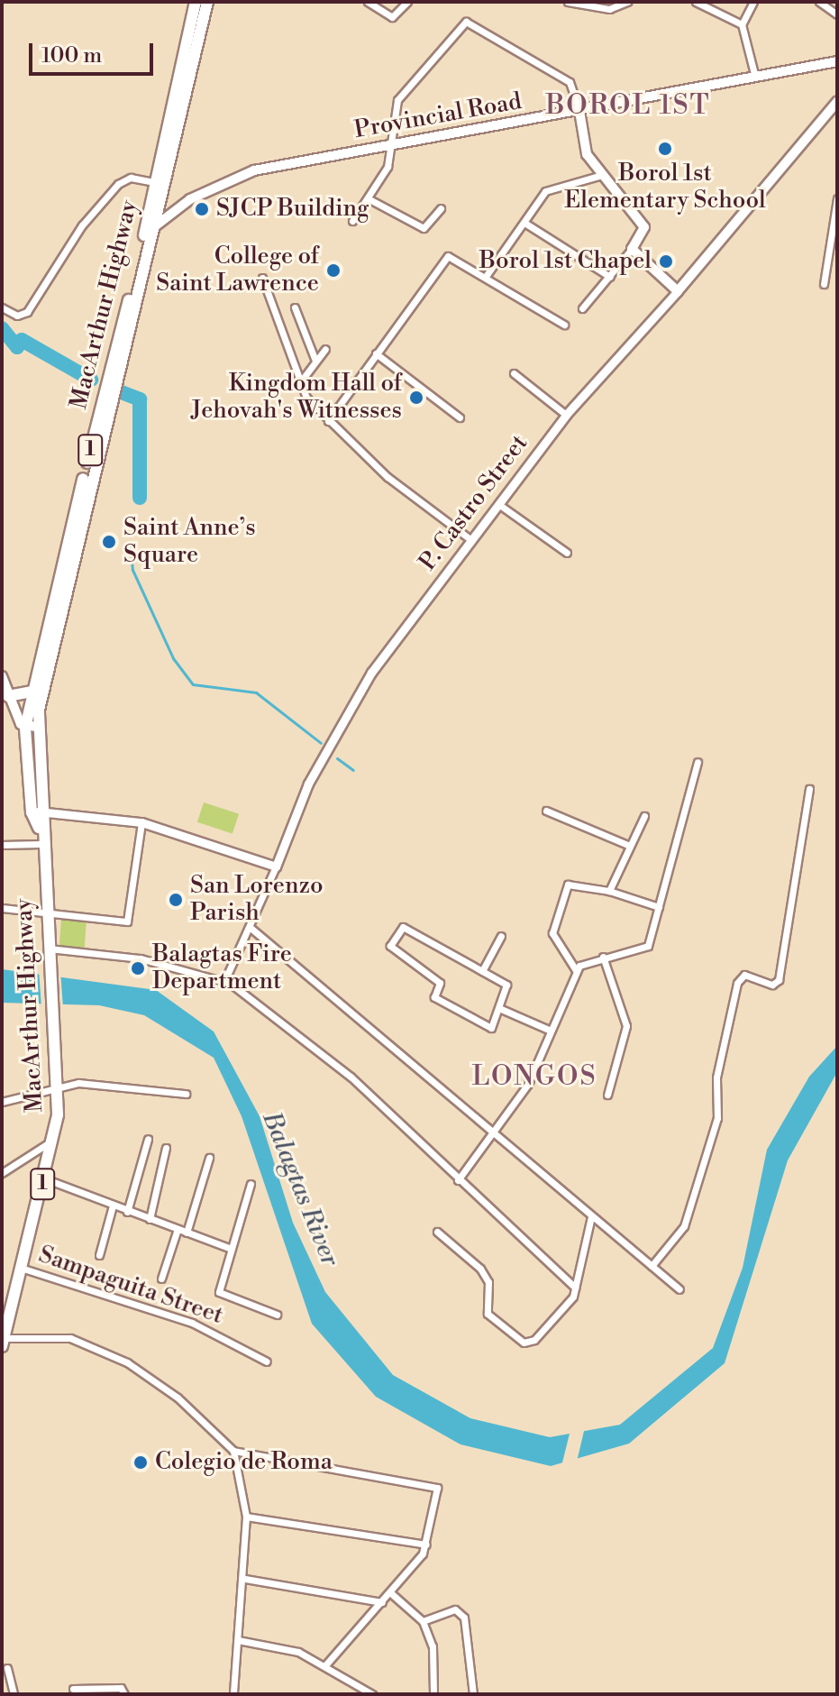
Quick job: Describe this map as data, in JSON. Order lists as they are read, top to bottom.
{
  "streets": {
    "highway": ["MacArthur Highway", "1"],
    "main road": ["Provincial Road", "P. Castro Street"],
    "street": ["Sampaguita Street"]
  },
  "crossings": [
    ["Provincial Road", "MacArthur Highway"],
    ["MacArthur Highway", "Sampaguita Street"]
  ],
  "districts": ["BOROL 1ST", "LONGOS"],
  "water": ["Balagtas River"],
  "places": [
    "Borol 1st Elementary School",
    "SJCP Building",
    "Borol 1st Chapel",
    "College of Saint Lawrence",
    "Kingdom Hall of Jehovah's Witnesses",
    "Saint Anne’s Square",
    "San Lorenzo Parish",
    "Balagtas Fire Department",
    "Colegio de Roma"
  ],
  "scale_bar": "100 m"
}
